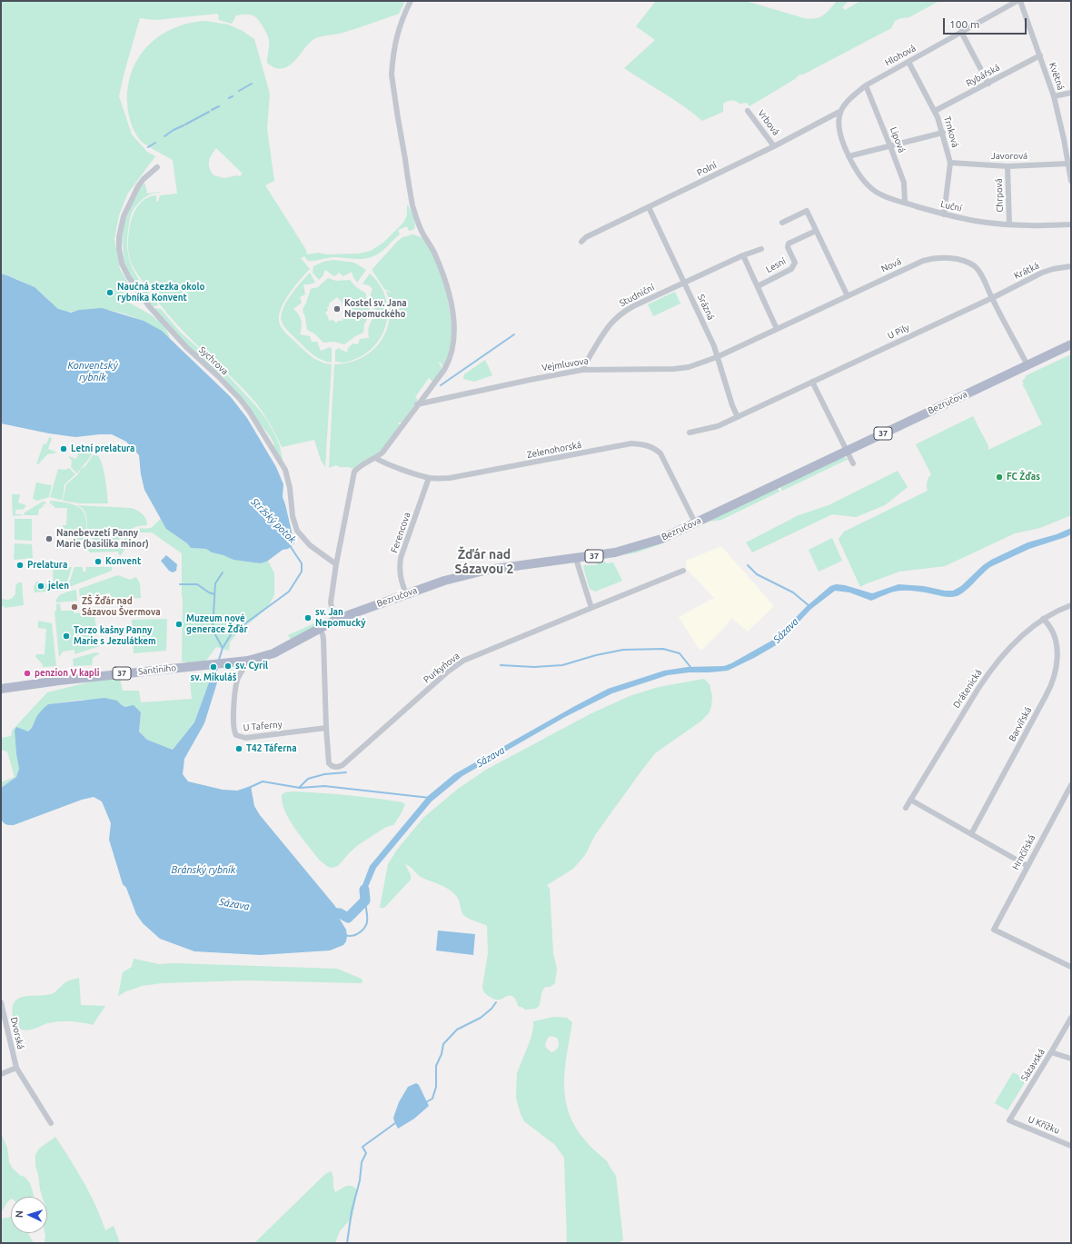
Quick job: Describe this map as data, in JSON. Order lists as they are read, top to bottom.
{
  "streets": {
    "main road": ["Bezručova", "37", "Santiniho"],
    "street": [
      "Hlohová",
      "Rybářská",
      "Květná",
      "Vrbová",
      "Trnková",
      "Lipová",
      "Javorová",
      "Polní",
      "Chrpová",
      "Luční",
      "Lesní",
      "Nová",
      "Krátká",
      "Studniční",
      "Srázná",
      "U Pily",
      "Sychrova",
      "Vejmluvova",
      "Zelenohorská",
      "Ferencova",
      "Purkyňova",
      "Drátenická",
      "Barvířská",
      "U Taferny",
      "Hrnčířská",
      "Dvorská",
      "Sázavská",
      "U Křížku"
    ]
  },
  "crossings": [
    ["Hlohová", "Trnková"],
    ["Hlohová", "Lipová"],
    ["Hlohová", "Polní"],
    ["Rybářská", "Květná"],
    ["Rybářská", "Trnková"],
    ["Květná", "Javorová"],
    ["Vrbová", "Polní"],
    ["Trnková", "Javorová"],
    ["Trnková", "Luční"],
    ["Lipová", "Luční"],
    ["Javorová", "Chrpová"],
    ["Polní", "Srázná"],
    ["Chrpová", "Luční"],
    ["Nová", "Krátká"],
    ["Nová", "Srázná"],
    ["Nová", "U Pily"],
    ["Nová", "Vejmluvova"],
    ["Nová", "Bezručova"],
    ["Krátká", "U Pily"],
    ["Studniční", "Srázná"],
    ["Studniční", "Vejmluvova"],
    ["Srázná", "U Pily"],
    ["Srázná", "Vejmluvova"],
    ["Bezručova", "Zelenohorská"],
    ["Bezručova", "Ferencova"],
    ["Bezručova", "Santiniho"],
    ["Bezručova", "U Taferny"],
    ["Zelenohorská", "Ferencova"],
    ["Purkyňova", "U Taferny"],
    ["Santiniho", "U Taferny"],
    ["Drátenická", "Barvířská"],
    ["Sázavská", "U Křížku"]
  ],
  "districts": ["Žďár nad Sázavou 2"],
  "water": [
    "Konventský rybník",
    "Stržský potok",
    "Sázava",
    "Bránský rybník"
  ],
  "places": [
    "Naučná stezka okolo rybníka Konvent",
    "Kostel sv. Jana Nepomuckého",
    "Letní prelatura",
    "FC Žďas",
    "Nanebevzetí Panny Marie (basilika minor)",
    "Konvent",
    "Prelatura",
    "jelen",
    "ZŠ Žďár nad Sázavou Švermova",
    "sv. Jan Nepomucký",
    "Muzeum nové generace Žďár",
    "Torzo kašny Panny Marie s Jezulátkem",
    "sv. Cyril",
    "sv. Mikuláš",
    "penzion V kapli",
    "T42 Táferna"
  ],
  "scale_bar": "100 m",
  "north": "left"
}
